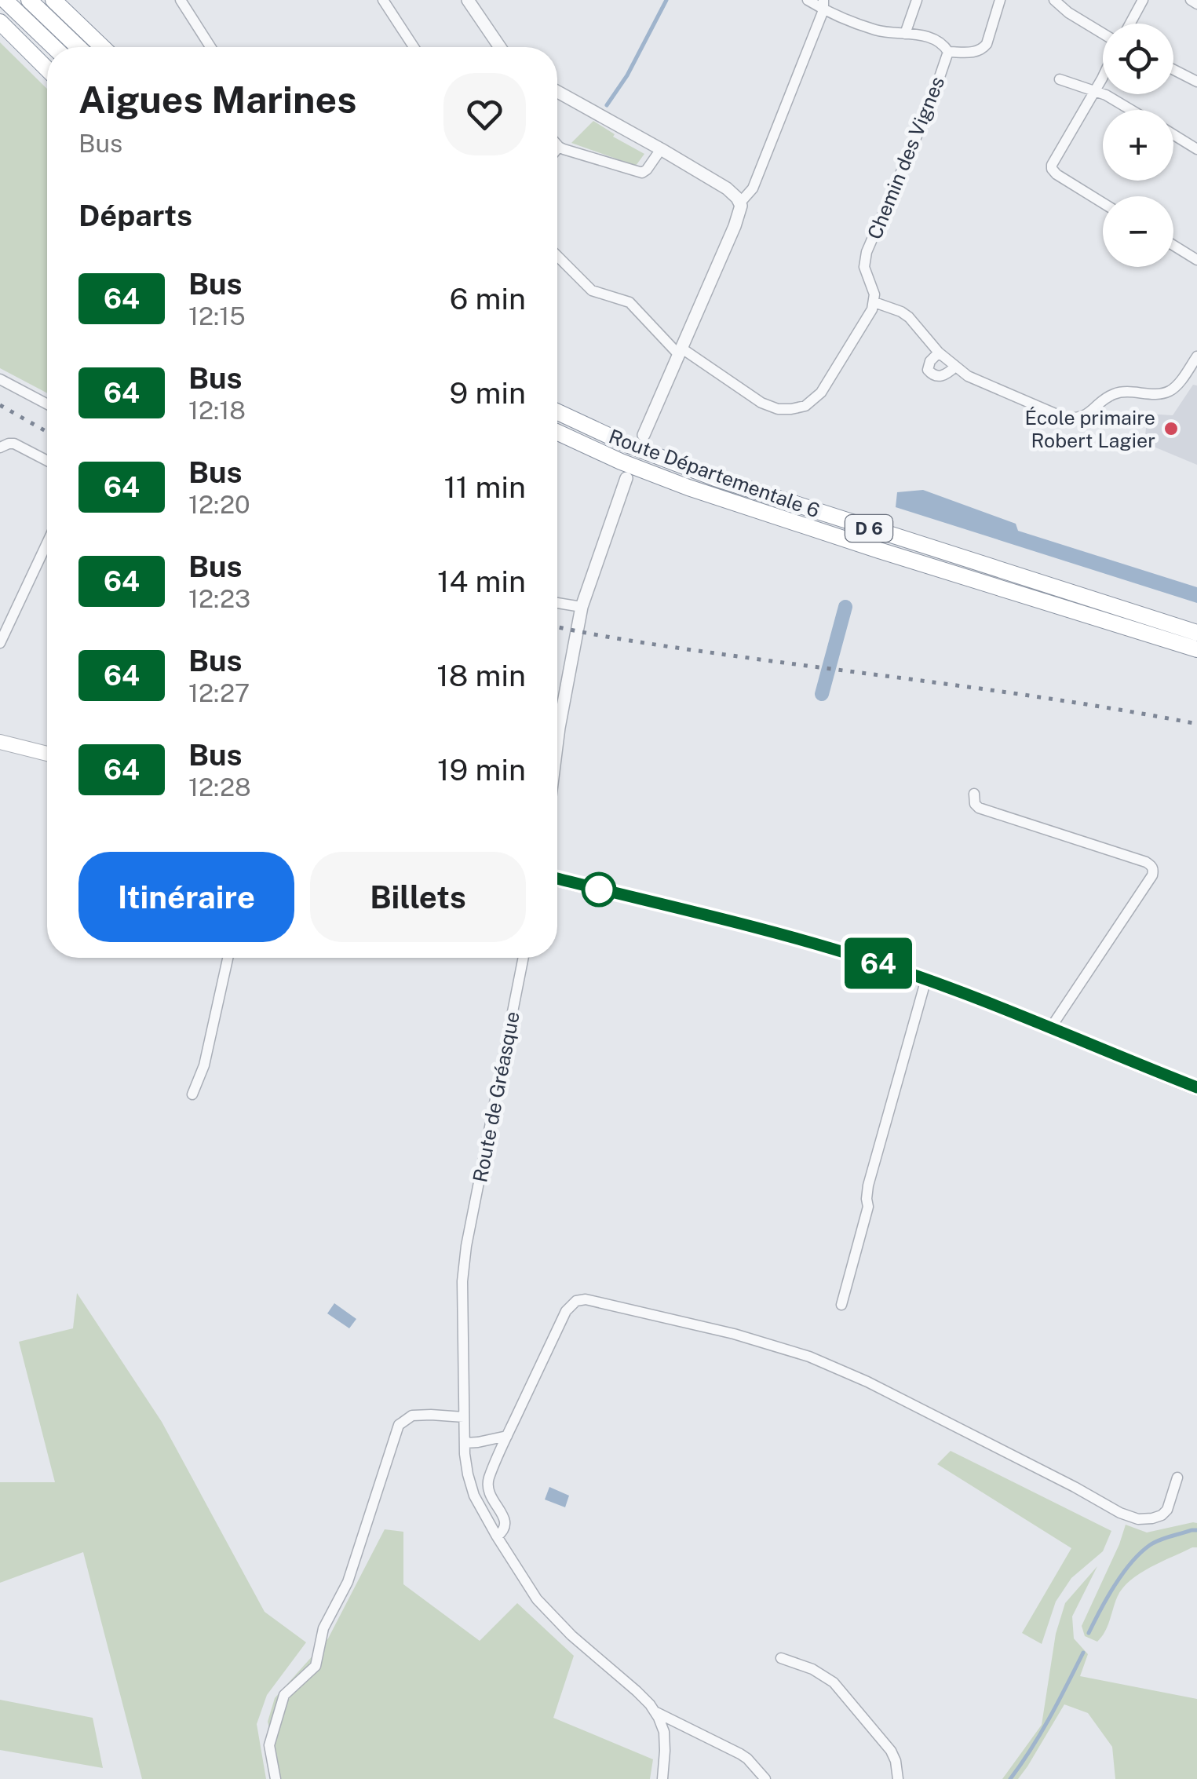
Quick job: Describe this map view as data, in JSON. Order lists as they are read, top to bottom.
{
  "streets": {
    "highway": ["Route Départementale 6", "D 6"],
    "street": ["Chemin des Vignes", "Route de Gréasque"]
  },
  "places": ["École primaire Robert Lagier"],
  "lines": ["bus line 64"],
  "page": {
    "on_map": "64",
    "map_buttons": ["+", "−"],
    "heading": [
      ["Aigues Marines", "Bus"],
      "Départs"
    ],
    "list": [
      {
        "mark": "64",
        "name": "Bus",
        "note": "12:15",
        "value": "6 min"
      },
      {
        "mark": "64",
        "name": "Bus",
        "note": "12:18",
        "value": "9 min"
      },
      {
        "mark": "64",
        "name": "Bus",
        "note": "12:20",
        "value": "11 min"
      },
      {
        "mark": "64",
        "name": "Bus",
        "note": "12:23",
        "value": "14 min"
      },
      {
        "mark": "64",
        "name": "Bus",
        "note": "12:27",
        "value": "18 min"
      },
      {
        "mark": "64",
        "name": "Bus",
        "note": "12:28",
        "value": "19 min"
      }
    ],
    "buttons": ["Itinéraire", "Billets"]
  }
}
